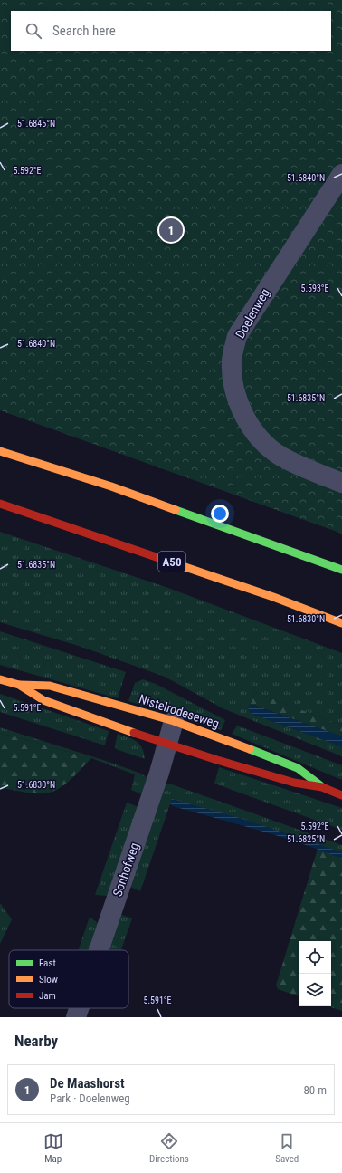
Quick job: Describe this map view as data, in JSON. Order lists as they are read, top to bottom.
{
  "streets": {
    "main road": ["A50", "Nistelrodeseweg"],
    "street": ["Doelenweg", "Sonhofweg"]
  },
  "crossings": [
    ["Nistelrodeseweg", "Sonhofweg"]
  ],
  "legend": ["Fast", "Slow", "Jam"],
  "page": {
    "search": "Search here",
    "pins": "1",
    "heading": "Nearby",
    "list": [
      {
        "mark": "1",
        "name": "De Maashorst",
        "note": "Park · Doelenweg",
        "value": "80 m"
      }
    ],
    "nav": ["Map", "Directions", "Saved"]
  },
  "coordinates": [
    "51.6845°N",
    "5.592°E",
    "51.6840°N",
    "5.593°E",
    "51.6835°N",
    "51.6830°N",
    "5.591°E",
    "51.6825°N"
  ]
}
